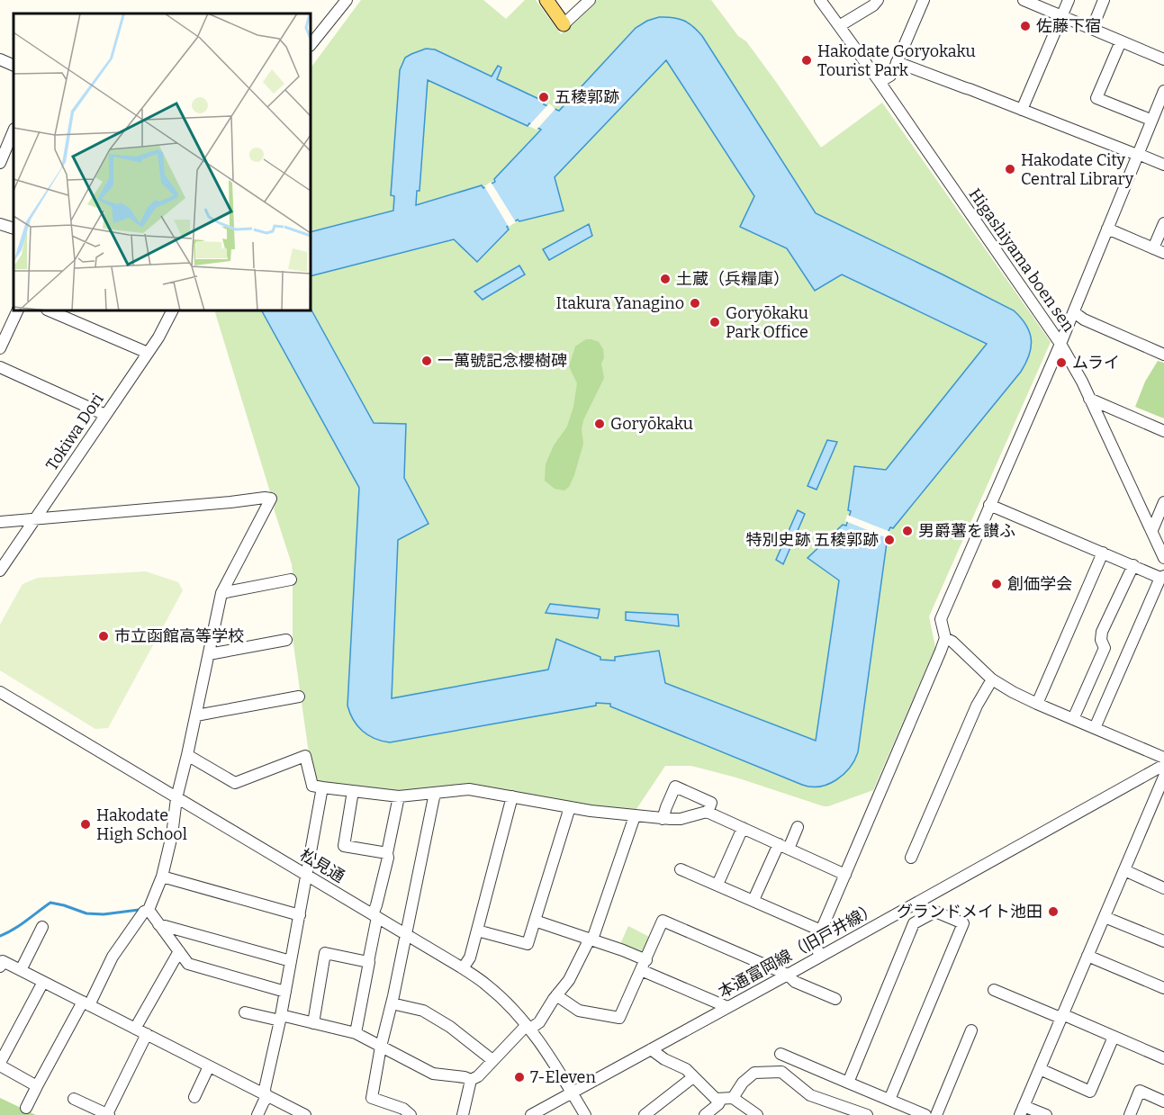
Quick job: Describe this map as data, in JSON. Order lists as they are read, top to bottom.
{
  "streets": {
    "street": [
      "Higashiyama boen sen",
      "Tokiwa Dori",
      "松見通",
      "本通富岡線（旧戸井線）"
    ]
  },
  "crossings": [
    ["松見通", "本通富岡線（旧戸井線）"]
  ],
  "places": [
    "佐藤下宿",
    "Hakodate Goryokaku Tourist Park",
    "五稜郭跡",
    "Hakodate City Central Library",
    "土蔵（兵糧庫）",
    "Itakura Yanagino",
    "Goryōkaku Park Office",
    "一萬號記念櫻樹碑",
    "ムライ",
    "Goryōkaku",
    "男爵薯を讃ふ",
    "特別史跡 五稜郭跡",
    "創価学会",
    "市立函館高等学校",
    "Hakodate High School",
    "グランドメイト池田",
    "7-Eleven"
  ]
}
